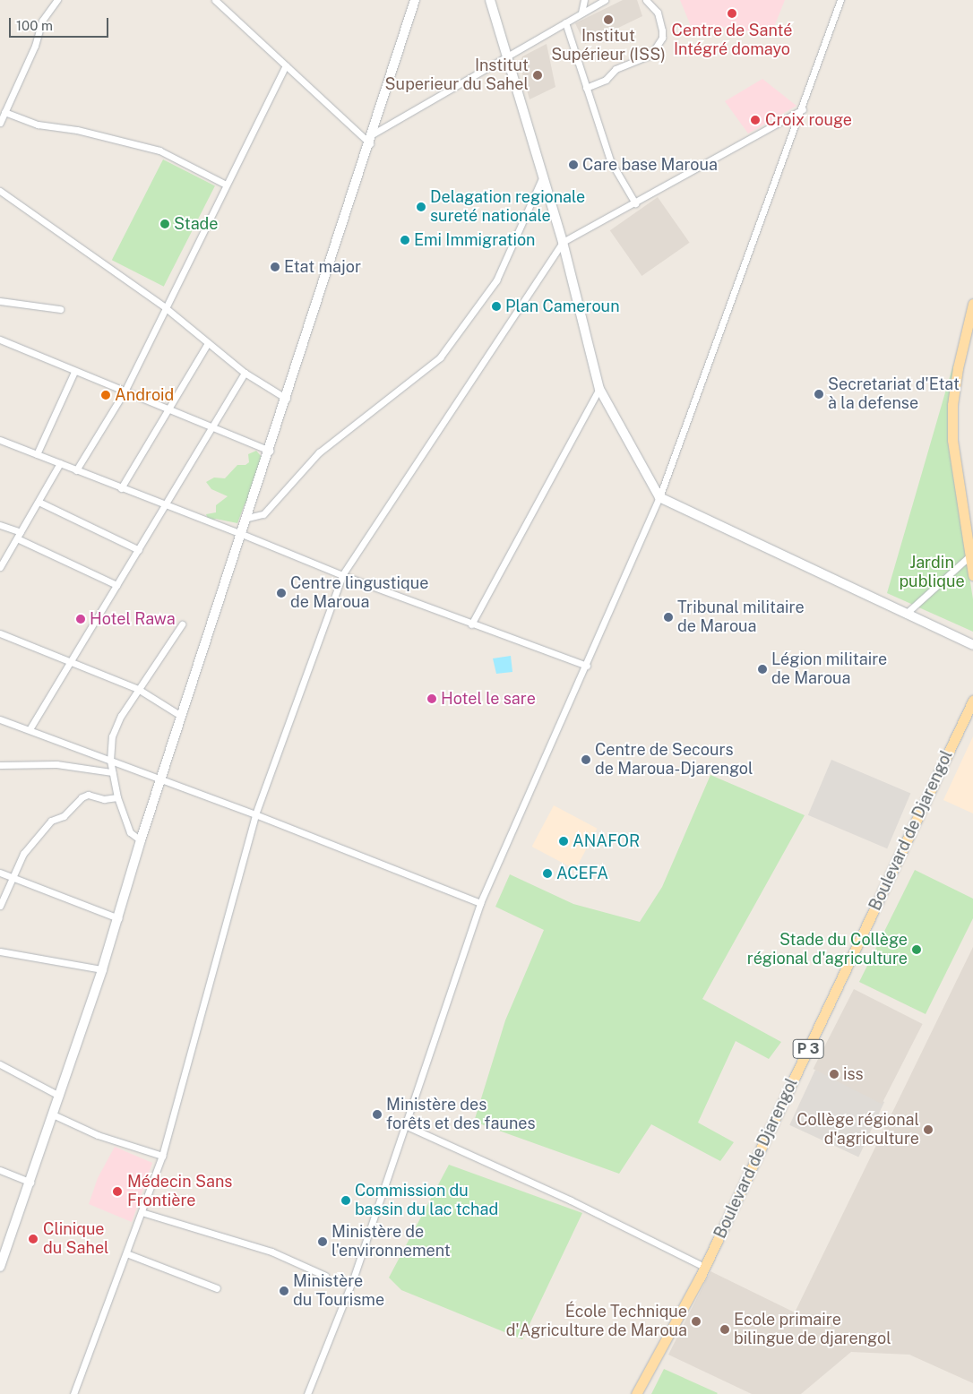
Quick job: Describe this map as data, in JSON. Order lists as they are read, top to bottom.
{
  "streets": {
    "main road": ["Boulevard de Djarengol", "P 3"]
  },
  "parks": ["Jardin publique"],
  "places": [
    "Centre de Santé Intégré domayo",
    "Institut Supérieur (ISS)",
    "Institut Superieur du Sahel",
    "Croix rouge",
    "Care base Maroua",
    "Delagation regionale sureté nationale",
    "Stade",
    "Emi Immigration",
    "Etat major",
    "Plan Cameroun",
    "Secretariat d'Etat à la defense",
    "Android",
    "Centre lingustique de Maroua",
    "Tribunal militaire de Maroua",
    "Hotel Rawa",
    "Légion militaire de Maroua",
    "Hotel le sare",
    "Centre de Secours de Maroua-Djarengol",
    "ANAFOR",
    "ACEFA",
    "Stade du Collège régional d'agriculture",
    "iss",
    "Ministère des forêts et des faunes",
    "Collège régional d'agriculture",
    "Médecin Sans Frontière",
    "Commission du bassin du lac tchad",
    "Clinique du Sahel",
    "Ministère de l'environnement",
    "Ministère du Tourisme",
    "École Technique d'Agriculture de Maroua",
    "Ecole primaire bilingue de djarengol"
  ],
  "scale_bar": "100 m"
}
